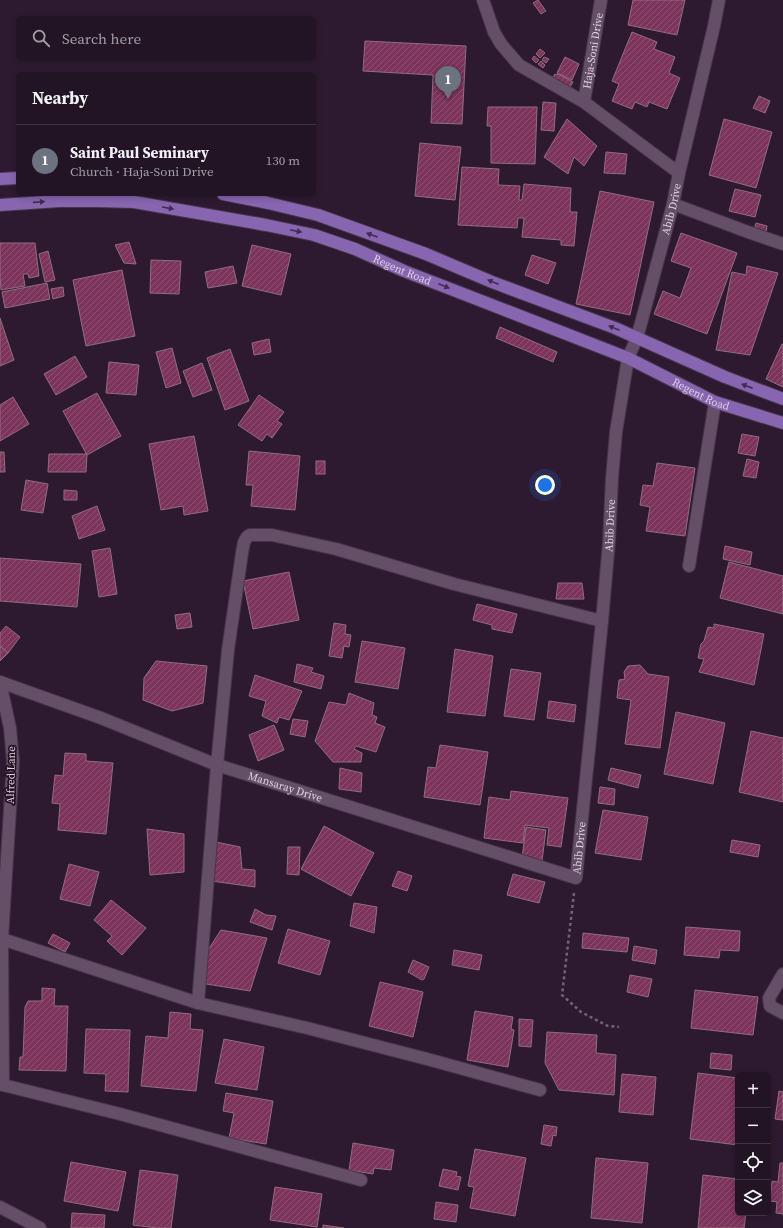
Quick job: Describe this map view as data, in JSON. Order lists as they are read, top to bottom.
{
  "streets": {
    "main road": ["Regent Road"],
    "street": [
      "Haja-Soni Drive",
      "Abib Drive",
      "Alfred Lane",
      "Mansaray Drive"
    ]
  },
  "crossings": [
    ["Abib Drive", "Regent Road"],
    ["Abib Drive", "Mansaray Drive"],
    ["Alfred Lane", "Mansaray Drive"]
  ],
  "page": {
    "search": "Search here",
    "pins": "1",
    "heading": "Nearby",
    "list": [
      {
        "mark": "1",
        "name": "Saint Paul Seminary",
        "note": "Church · Haja-Soni Drive",
        "value": "130 m"
      }
    ],
    "map_buttons": ["+", "−"]
  }
}
